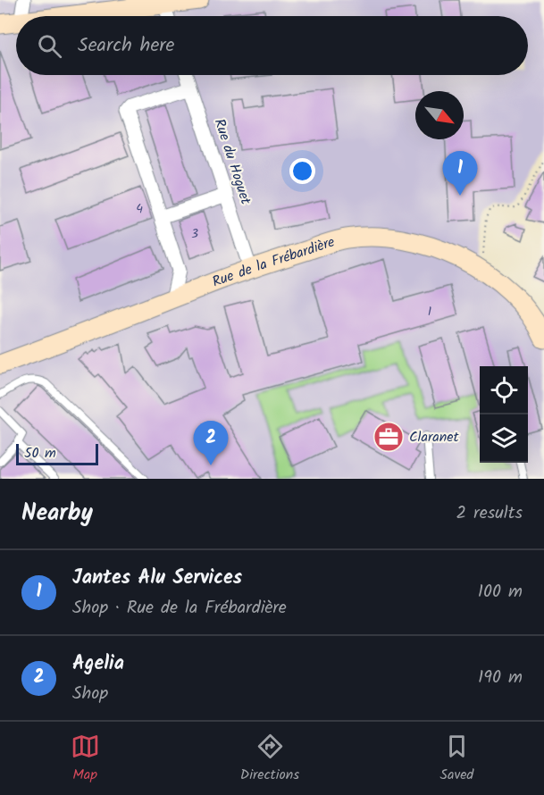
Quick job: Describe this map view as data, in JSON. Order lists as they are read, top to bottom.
{
  "streets": {
    "street": ["Rue du Hoguet", "Rue de la Frébardière"]
  },
  "crossings": [
    ["Rue du Hoguet", "Rue de la Frébardière"]
  ],
  "places": {
    "office": ["Claranet"]
  },
  "house_numbers": ["4", "3", "1"],
  "scale_bar": "50 m",
  "north": "bottom right",
  "page": {
    "search": "Search here",
    "pins": ["1", "2"],
    "scale": "50 m",
    "heading": ["Nearby", "2 results"],
    "list": [
      {
        "mark": "1",
        "name": "Jantes Alu Services",
        "note": "Shop · Rue de la Frébardière",
        "value": "100 m"
      },
      {
        "mark": "2",
        "name": "Agelia",
        "note": "Shop",
        "value": "190 m"
      }
    ],
    "nav": ["Map", "Directions", "Saved"]
  }
}
